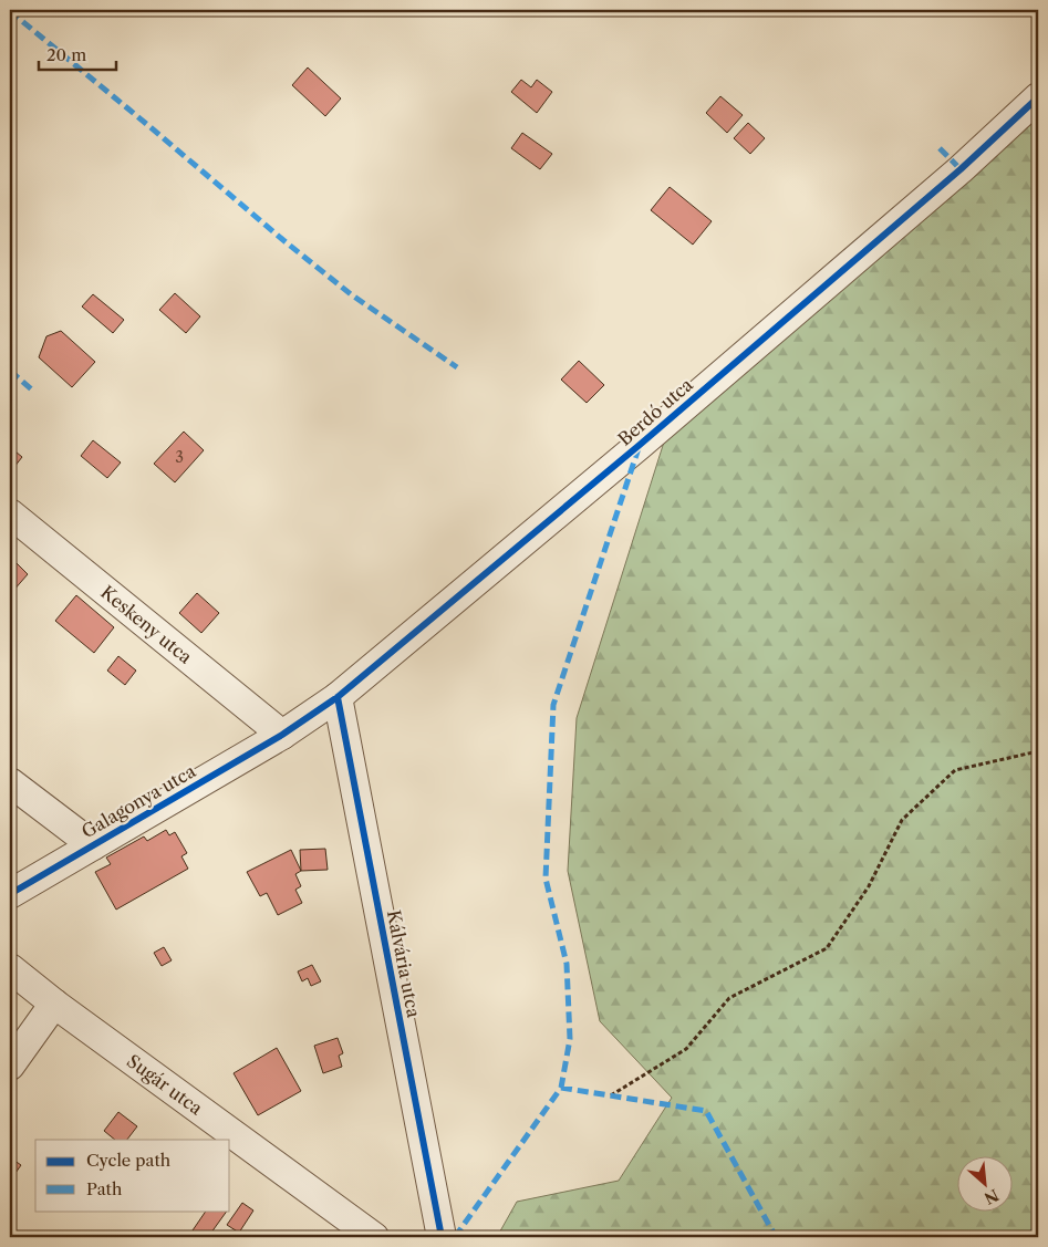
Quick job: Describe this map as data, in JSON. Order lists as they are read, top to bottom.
{
  "streets": {
    "street": [
      "Berdó utca",
      "Keskeny utca",
      "Galagonya utca",
      "Kálvária utca",
      "Sugár utca"
    ]
  },
  "crossings": [
    ["Berdó utca", "Keskeny utca"],
    ["Berdó utca", "Galagonya utca"],
    ["Berdó utca", "Kálvária utca"],
    ["Keskeny utca", "Galagonya utca"]
  ],
  "house_numbers": ["3"],
  "legend": ["Cycle path", "Path"],
  "scale_bar": "20 m",
  "north": "bottom right"
}
